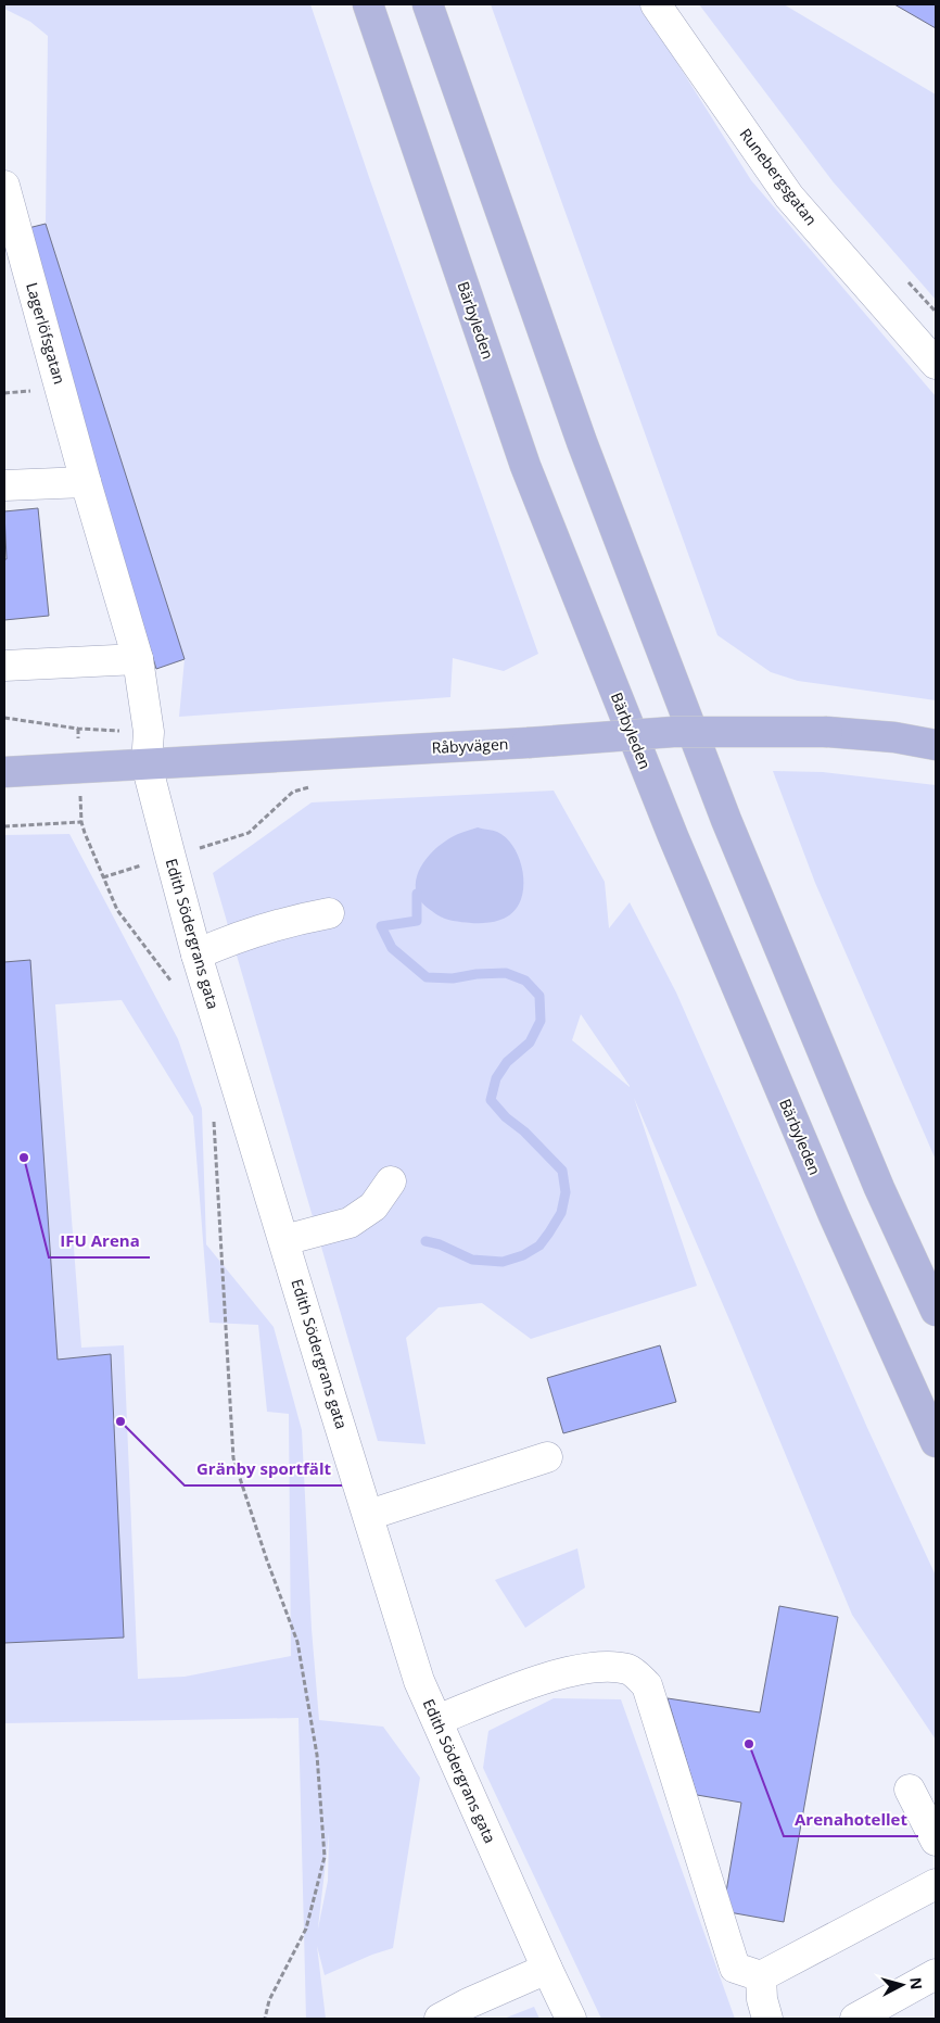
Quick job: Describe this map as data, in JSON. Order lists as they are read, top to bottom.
{
  "streets": {
    "main road": ["Bärbyleden", "Råbyvägen"],
    "street": ["Runebergsgatan", "Lagerlöfsgatan", "Edith Södergrans gata"]
  },
  "crossings": [
    ["Lagerlöfsgatan", "Edith Södergrans gata"],
    ["Råbyvägen", "Edith Södergrans gata"]
  ],
  "places": ["IFU Arena", "Gränby sportfält", "Arenahotellet"],
  "north": "right"
}
